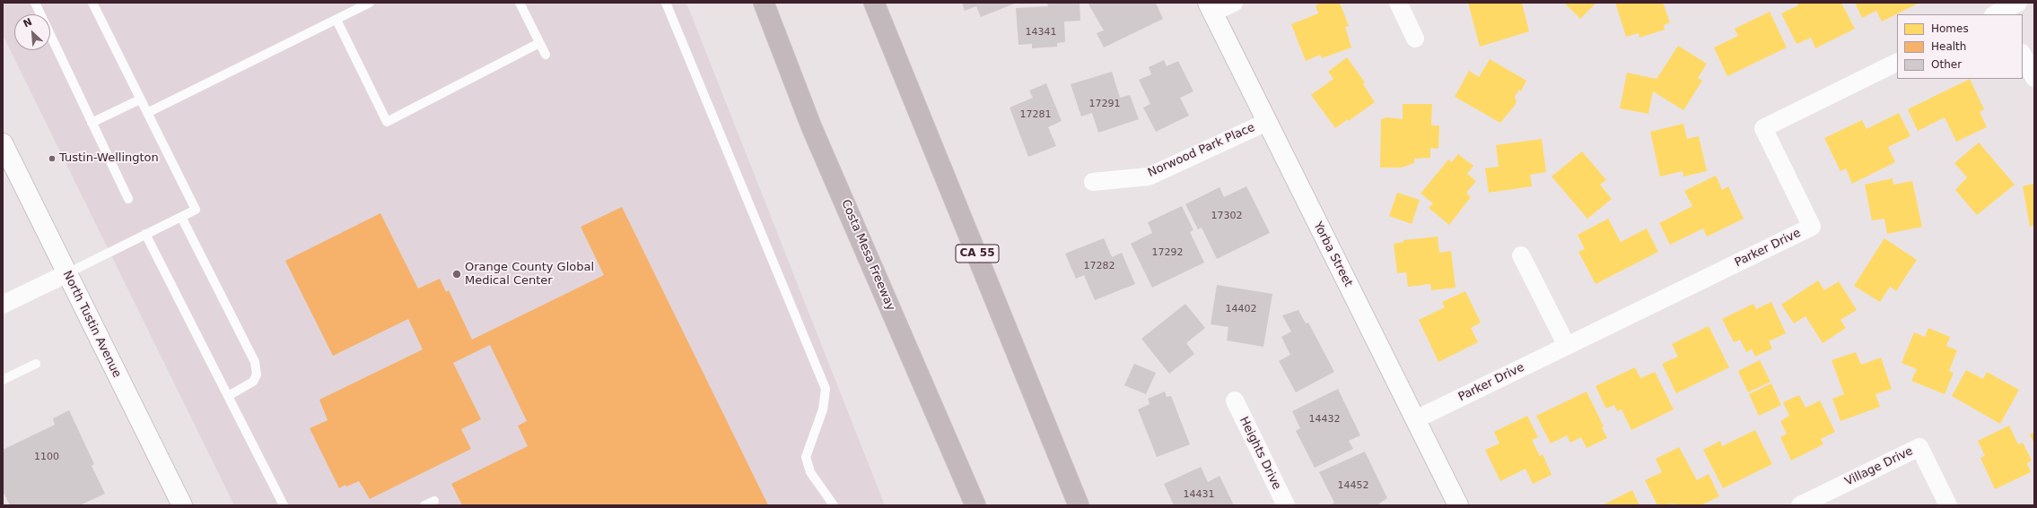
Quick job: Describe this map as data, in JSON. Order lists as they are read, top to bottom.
{
  "streets": {
    "highway": ["CA 55", "Costa Mesa Freeway"],
    "main road": ["Yorba Street", "North Tustin Avenue"],
    "street": [
      "Norwood Park Place",
      "Parker Drive",
      "Heights Drive",
      "Village Drive"
    ]
  },
  "crossings": [
    ["Norwood Park Place", "Yorba Street"],
    ["Parker Drive", "Yorba Street"]
  ],
  "places": ["Tustin-Wellington", "Orange County Global Medical Center"],
  "house_numbers": [
    "14341",
    "17291",
    "17281",
    "17302",
    "17292",
    "17282",
    "14402",
    "14432",
    "1100",
    "14452",
    "14431"
  ],
  "legend": ["Homes", "Health", "Other"],
  "north": "top left"
}
